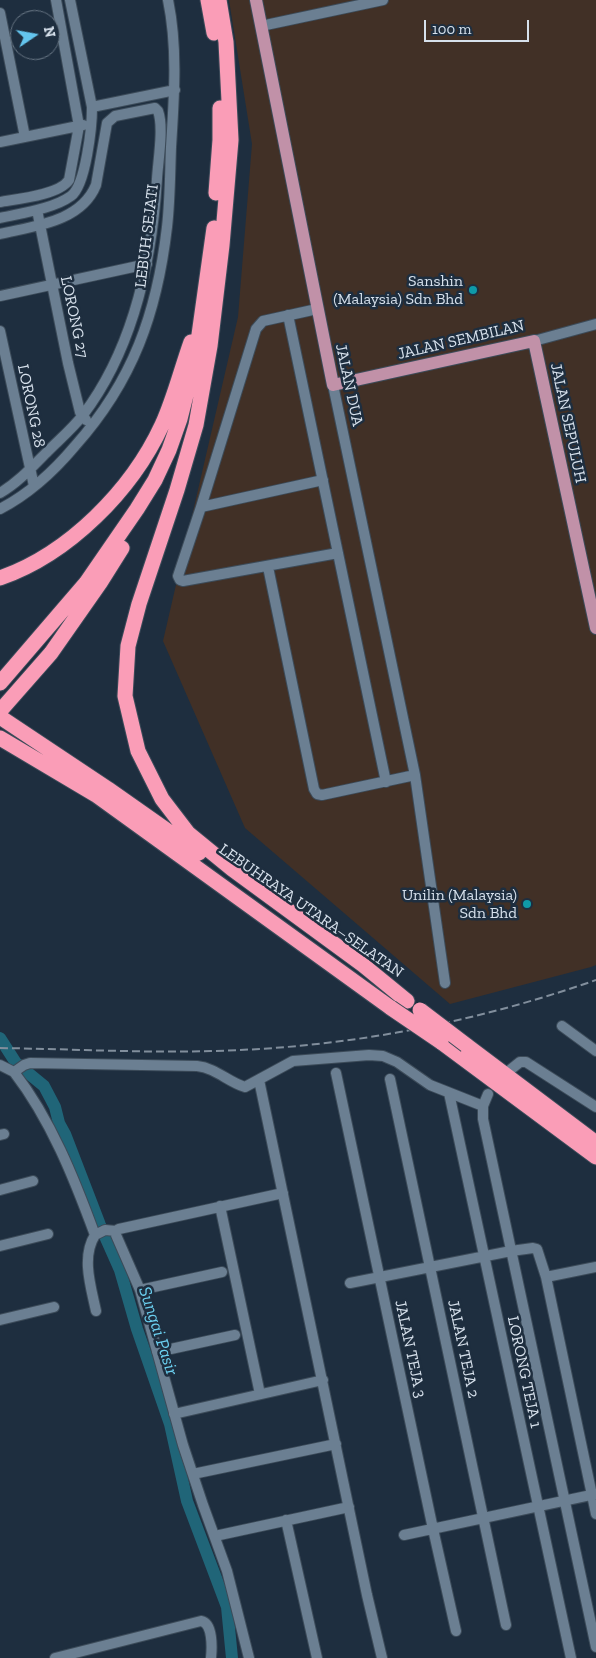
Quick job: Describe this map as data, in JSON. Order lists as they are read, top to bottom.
{
  "streets": {
    "highway": ["LEBUHRAYA UTARA–SELATAN"],
    "main road": ["JALAN SEMBILAN", "JALAN DUA", "JALAN SEPULUH"],
    "street": [
      "LEBUH SEJATI",
      "LORONG 27",
      "LORONG 28",
      "JALAN TEJA 3",
      "JALAN TEJA 2",
      "LORONG TEJA 1"
    ]
  },
  "crossings": [
    ["LEBUH SEJATI", "LORONG 28"],
    ["JALAN SEMBILAN", "JALAN DUA"],
    ["JALAN SEMBILAN", "JALAN SEPULUH"]
  ],
  "water": ["Sungai Pasir"],
  "places": ["Sanshin (Malaysia) Sdn Bhd", "Unilin (Malaysia) Sdn Bhd"],
  "scale_bar": "100 m",
  "north": "right"
}
